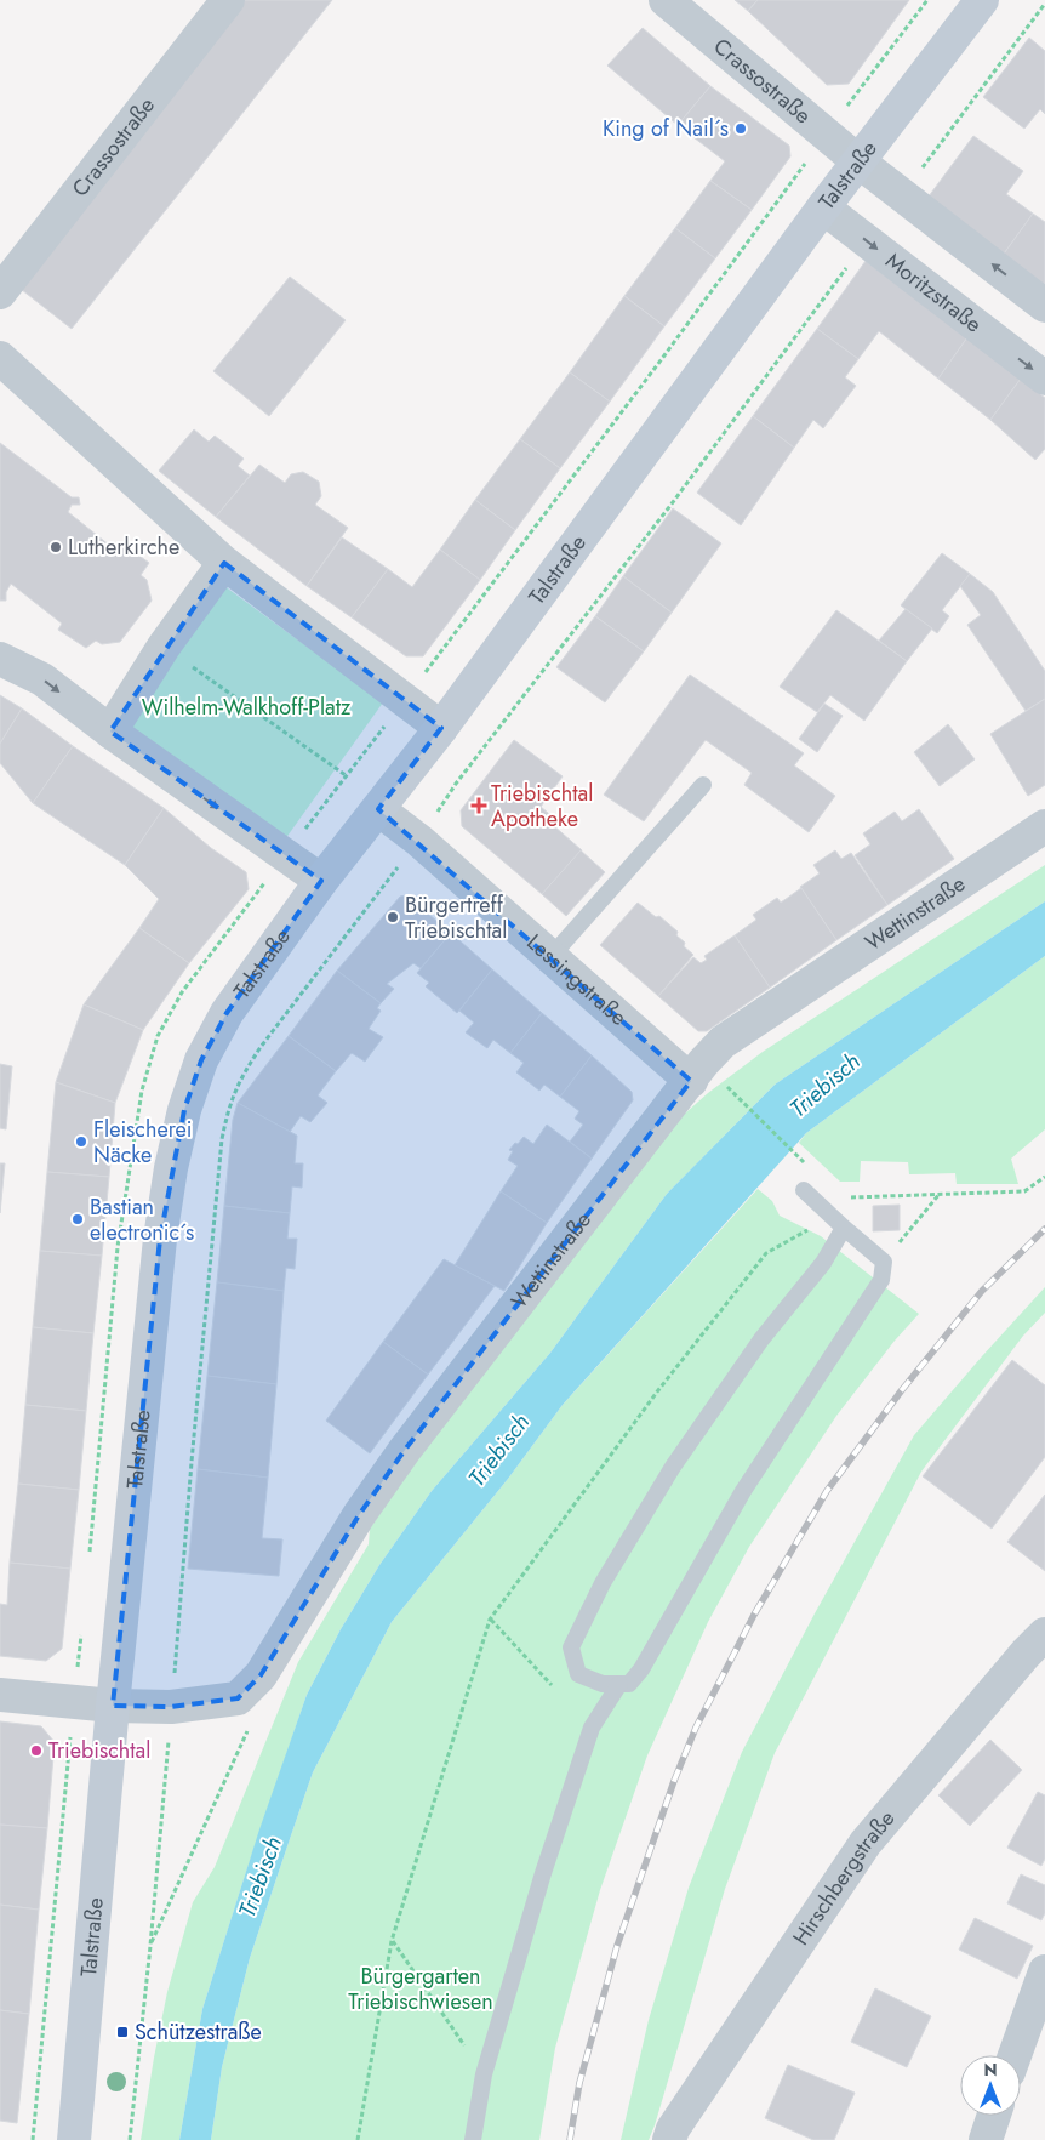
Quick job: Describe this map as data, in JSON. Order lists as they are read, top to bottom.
{
  "streets": {
    "main road": ["Talstraße"],
    "street": [
      "Crassostraße",
      "Moritzstraße",
      "Wettinstraße",
      "Lessingstraße",
      "Hirschbergstraße"
    ]
  },
  "crossings": [
    ["Crassostraße", "Talstraße"],
    ["Talstraße", "Moritzstraße"],
    ["Talstraße", "Wettinstraße"],
    ["Talstraße", "Lessingstraße"],
    ["Wettinstraße", "Lessingstraße"]
  ],
  "water": ["Triebisch"],
  "parks": ["Wilhelm-Walkhoff-Platz", "Bürgergarten Triebischwiesen"],
  "places": {
    "other": [
      "King of Nail´s",
      "Lutherkirche",
      "Bürgertreff Triebischtal",
      "Fleischerei Näcke",
      "Bastian electronic´s",
      "Triebischtal"
    ],
    "health": ["Triebischtal Apotheke"],
    "transit": ["Schützestraße"]
  },
  "north": "top"
}
